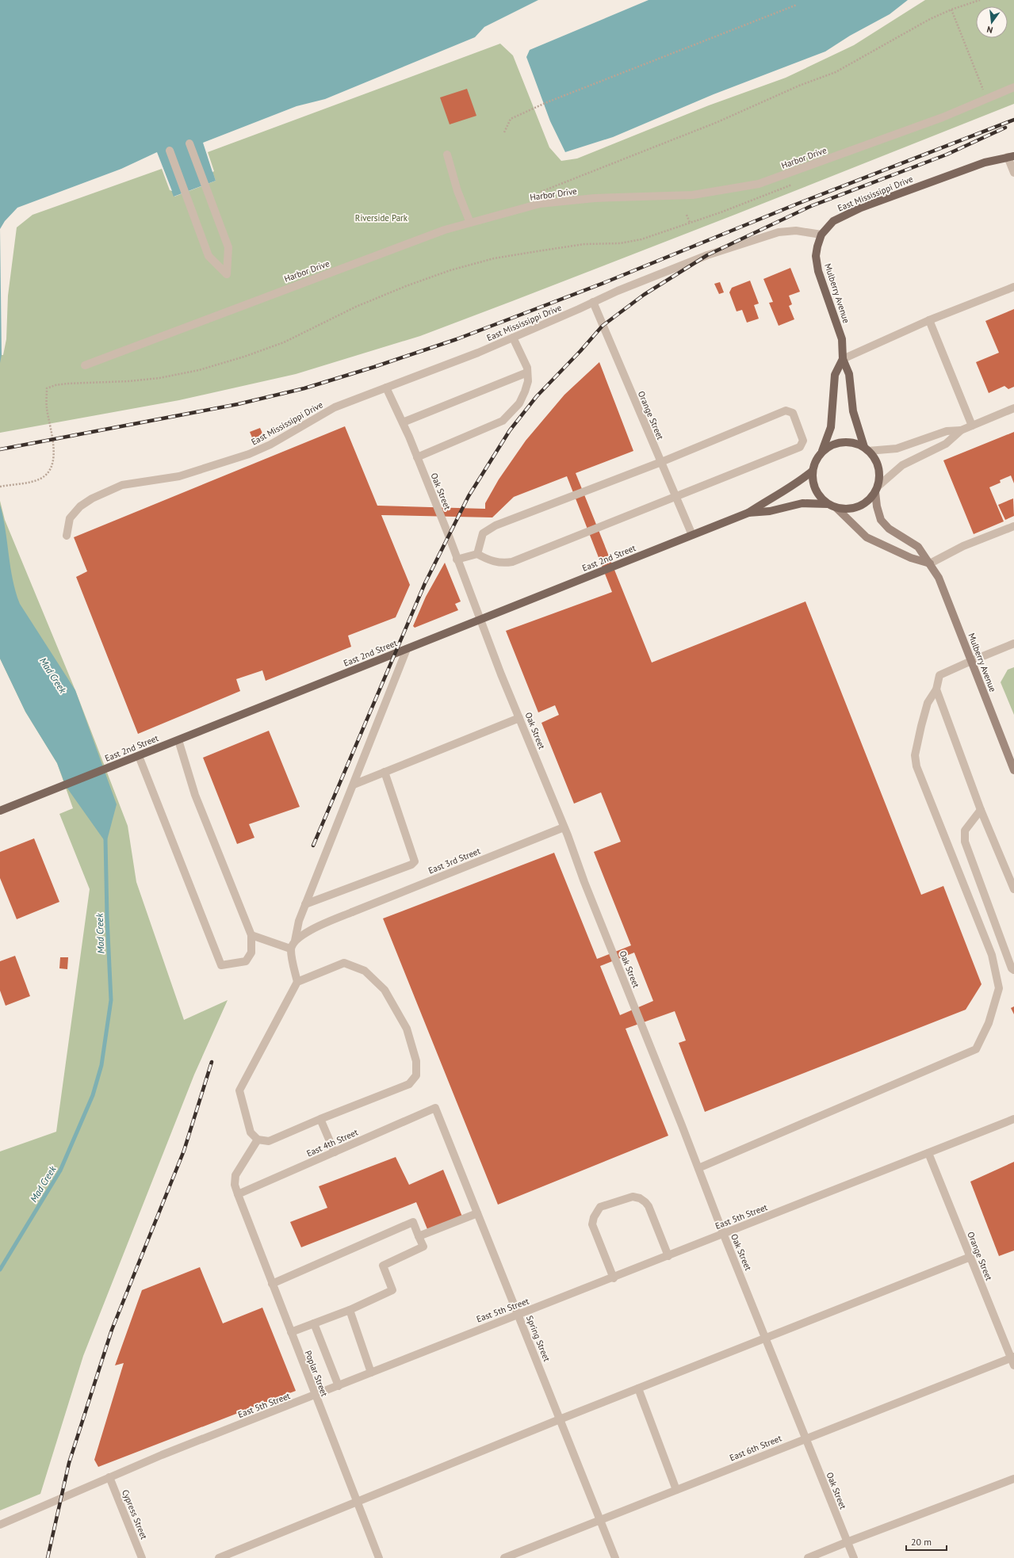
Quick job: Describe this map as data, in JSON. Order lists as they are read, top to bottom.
{
  "streets": {
    "main road": ["East Mississippi Drive", "Mulberry Avenue", "East 2nd Street"],
    "street": [
      "Harbor Drive",
      "Orange Street",
      "Oak Street",
      "East 3rd Street",
      "East 4th Street",
      "East 5th Street",
      "Spring Street",
      "Poplar Street",
      "East 6th Street",
      "Cypress Street"
    ]
  },
  "crossings": [
    ["East Mississippi Drive", "Mulberry Avenue"],
    ["East Mississippi Drive", "Orange Street"],
    ["East Mississippi Drive", "Oak Street"],
    ["Mulberry Avenue", "East 2nd Street"],
    ["Orange Street", "East 2nd Street"],
    ["Orange Street", "East 5th Street"],
    ["Orange Street", "East 6th Street"],
    ["Oak Street", "East 2nd Street"],
    ["Oak Street", "East 3rd Street"],
    ["Oak Street", "East 5th Street"],
    ["Oak Street", "East 6th Street"],
    ["East 4th Street", "Spring Street"],
    ["East 4th Street", "Poplar Street"],
    ["East 5th Street", "Spring Street"],
    ["East 5th Street", "Poplar Street"],
    ["East 5th Street", "Cypress Street"],
    ["Spring Street", "East 6th Street"]
  ],
  "water": ["Mad Creek"],
  "parks": ["Riverside Park"],
  "scale_bar": "20 m",
  "north": "bottom"
}
